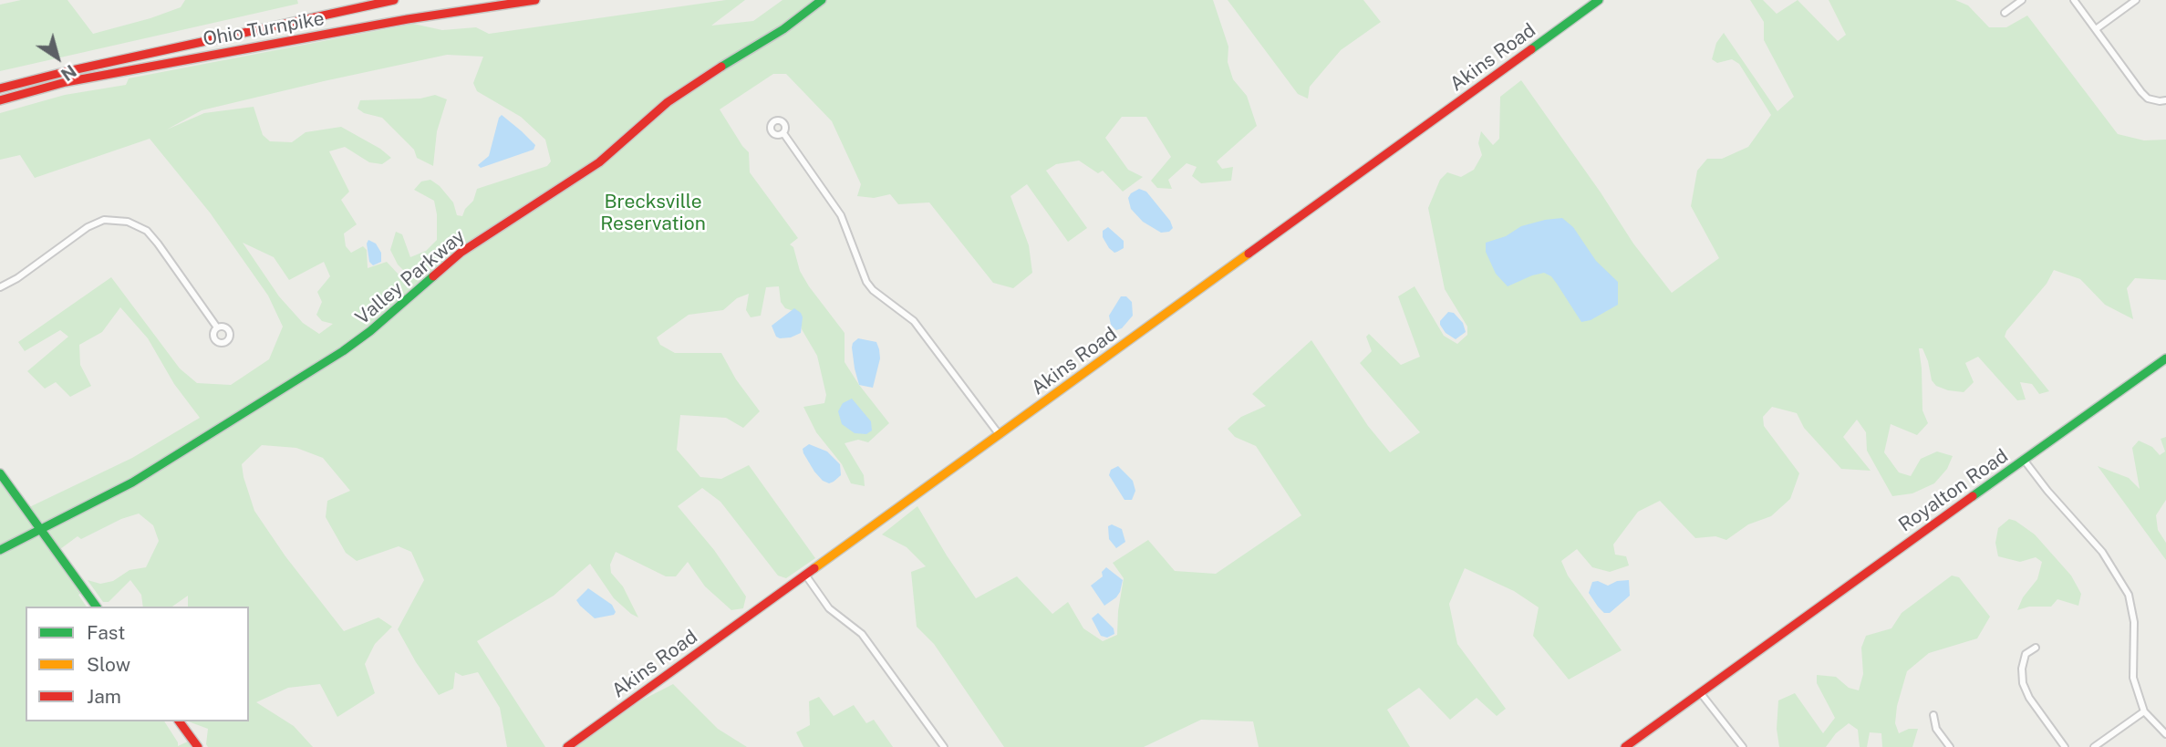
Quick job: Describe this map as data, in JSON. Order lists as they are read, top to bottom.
{
  "streets": {
    "main road": [
      "Ohio Turnpike",
      "Akins Road",
      "Valley Parkway",
      "Royalton Road"
    ]
  },
  "parks": ["Brecksville Reservation"],
  "legend": ["Fast", "Slow", "Jam"],
  "north": "bottom right"
}
